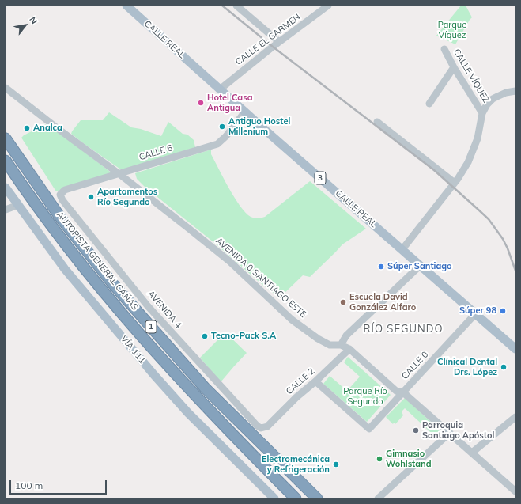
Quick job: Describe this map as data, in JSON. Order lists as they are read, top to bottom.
{
  "streets": {
    "highway": ["AUTOPISTA GENERAL CAÑAS", "1"],
    "main road": ["CALLE REAL", "3", "VÍA 111"],
    "street": [
      "CALLE EL CARMEN",
      "CALLE VÍQUEZ",
      "CALLE 6",
      "AVENIDA 0 SANTIAGO ESTE",
      "AVENIDA 4",
      "CALLE 0",
      "CALLE 2"
    ]
  },
  "crossings": [
    ["CALLE REAL", "CALLE EL CARMEN"],
    ["CALLE REAL", "CALLE 6"],
    ["CALLE REAL", "CALLE 0"],
    ["CALLE 6", "AVENIDA 0 SANTIAGO ESTE"],
    ["CALLE 6", "AVENIDA 4"],
    ["AVENIDA 0 SANTIAGO ESTE", "CALLE 0"],
    ["AVENIDA 0 SANTIAGO ESTE", "CALLE 2"],
    ["AVENIDA 4", "CALLE 2"],
    ["CALLE 0", "CALLE 2"]
  ],
  "districts": ["RÍO SEGUNDO"],
  "parks": ["Parque Víquez", "Parque Río Segundo"],
  "places": [
    "Hotel Casa Antigua",
    "Antiguo Hostel Millenium",
    "Analca",
    "Apartamentos Río Segundo",
    "Súper Santiago",
    "Escuela David González Alfaro",
    "Súper 98",
    "Tecno-Pack S.A",
    "Clínical Dental Drs. López",
    "Parroquia Santiago Apóstol",
    "Gimnasio Wohlstand",
    "Electromecánica y Refrigeración"
  ],
  "scale_bar": "100 m",
  "north": "top right"
}
